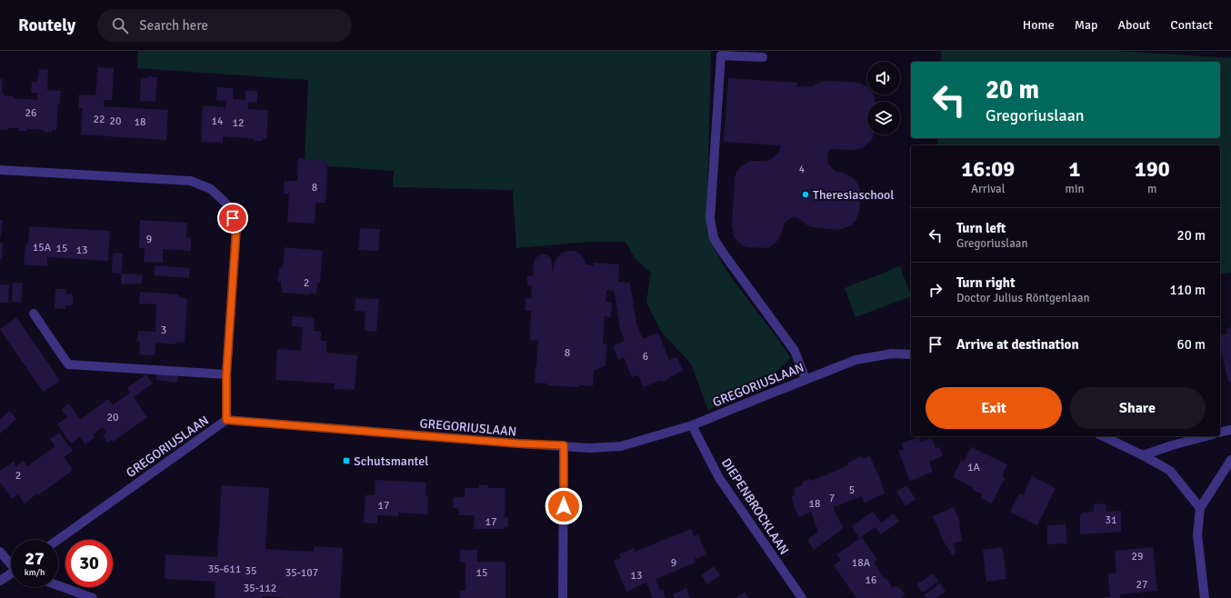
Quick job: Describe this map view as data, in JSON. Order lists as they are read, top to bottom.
{
  "streets": {
    "street": ["GREGORIUSLAAN", "DIEPENBROCKLAAN"]
  },
  "crossings": [
    ["GREGORIUSLAAN", "DIEPENBROCKLAAN"]
  ],
  "places": {
    "other": ["Theresiaschool"],
    "transit": ["Schutsmantel"]
  },
  "house_numbers": [
    "26",
    "22",
    "20",
    "14",
    "18",
    "12",
    "4",
    "8",
    "9",
    "15A",
    "15",
    "13",
    "2",
    "3",
    "8",
    "6",
    "20",
    "1A",
    "2",
    "5",
    "7",
    "18",
    "17",
    "31",
    "17",
    "29",
    "9",
    "18A",
    "35-611",
    "35",
    "35-107",
    "15",
    "13",
    "16",
    "27",
    "35-112"
  ],
  "page": {
    "header": "Routely",
    "search": "Search here",
    "nav": [
      "Home",
      "Map",
      "About",
      "Contact"
    ],
    "turn": ["20 m", "Gregoriuslaan"],
    "eta": [
      "16:09",
      "Arrival",
      "1",
      "min",
      "190",
      "m"
    ],
    "list": [
      {
        "name": "Turn left",
        "note": "Gregoriuslaan",
        "value": "20 m"
      },
      {
        "name": "Turn right",
        "note": "Doctor Julius Röntgenlaan",
        "value": "110 m"
      },
      {
        "name": "Arrive at destination",
        "value": "60 m"
      }
    ],
    "buttons": ["Exit", "Share"],
    "speed": "27 km/h",
    "limit": "30"
  }
}
